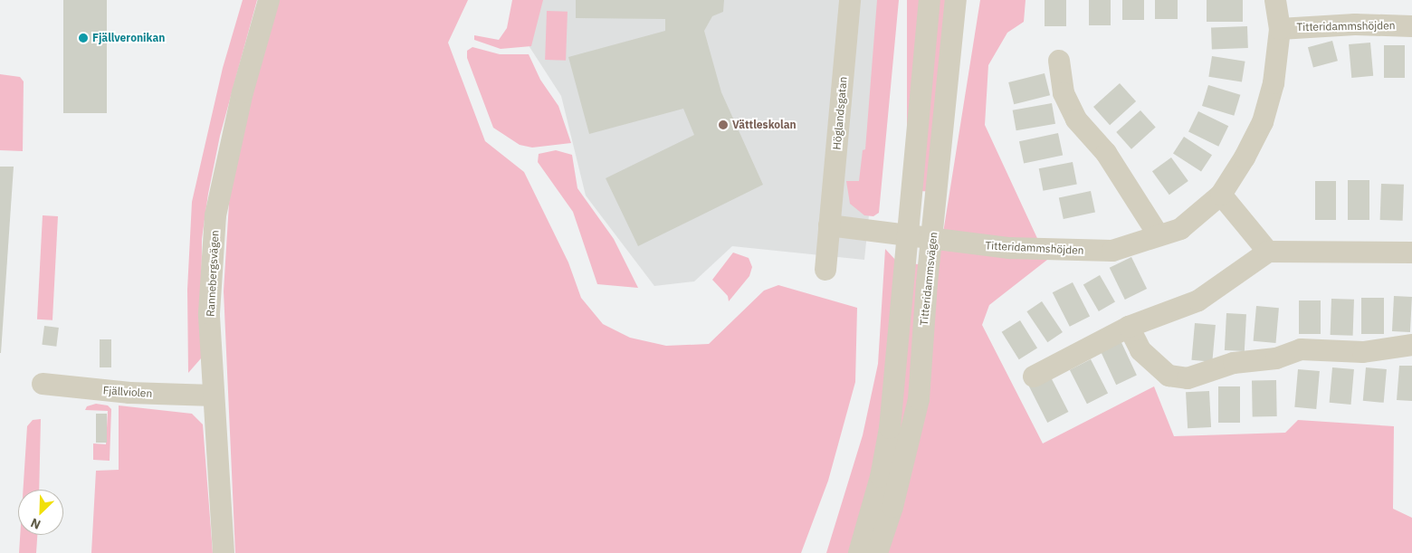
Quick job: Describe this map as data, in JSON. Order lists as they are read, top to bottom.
{
  "streets": {
    "street": [
      "Titteridammshöjden",
      "Höglandsgatan",
      "Rannebergsvägen",
      "Titteridammsvägen",
      "Fjällviolen"
    ]
  },
  "crossings": [
    ["Titteridammshöjden", "Titteridammsvägen"],
    ["Rannebergsvägen", "Fjällviolen"]
  ],
  "places": ["Fjällveronikan", "Vättleskolan"],
  "north": "bottom left"
}
